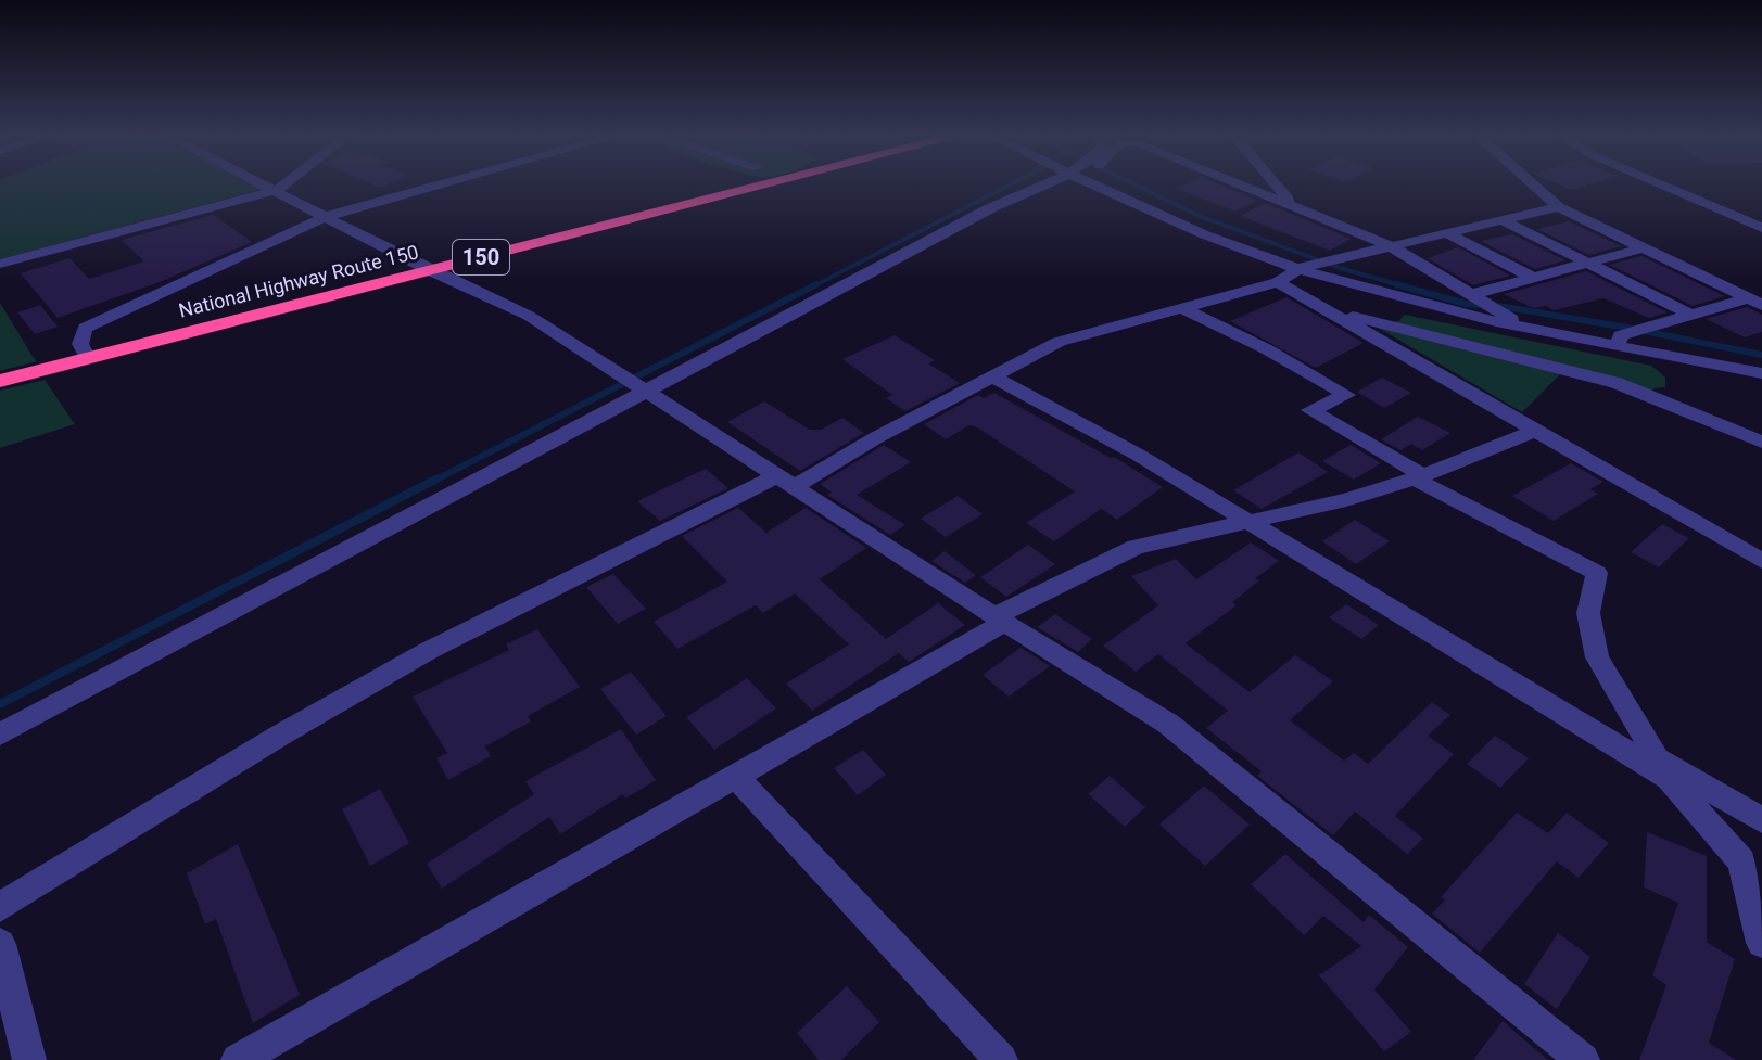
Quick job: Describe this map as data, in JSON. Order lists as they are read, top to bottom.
{
  "streets": {
    "highway": ["150", "National Highway Route 150"]
  }
}
